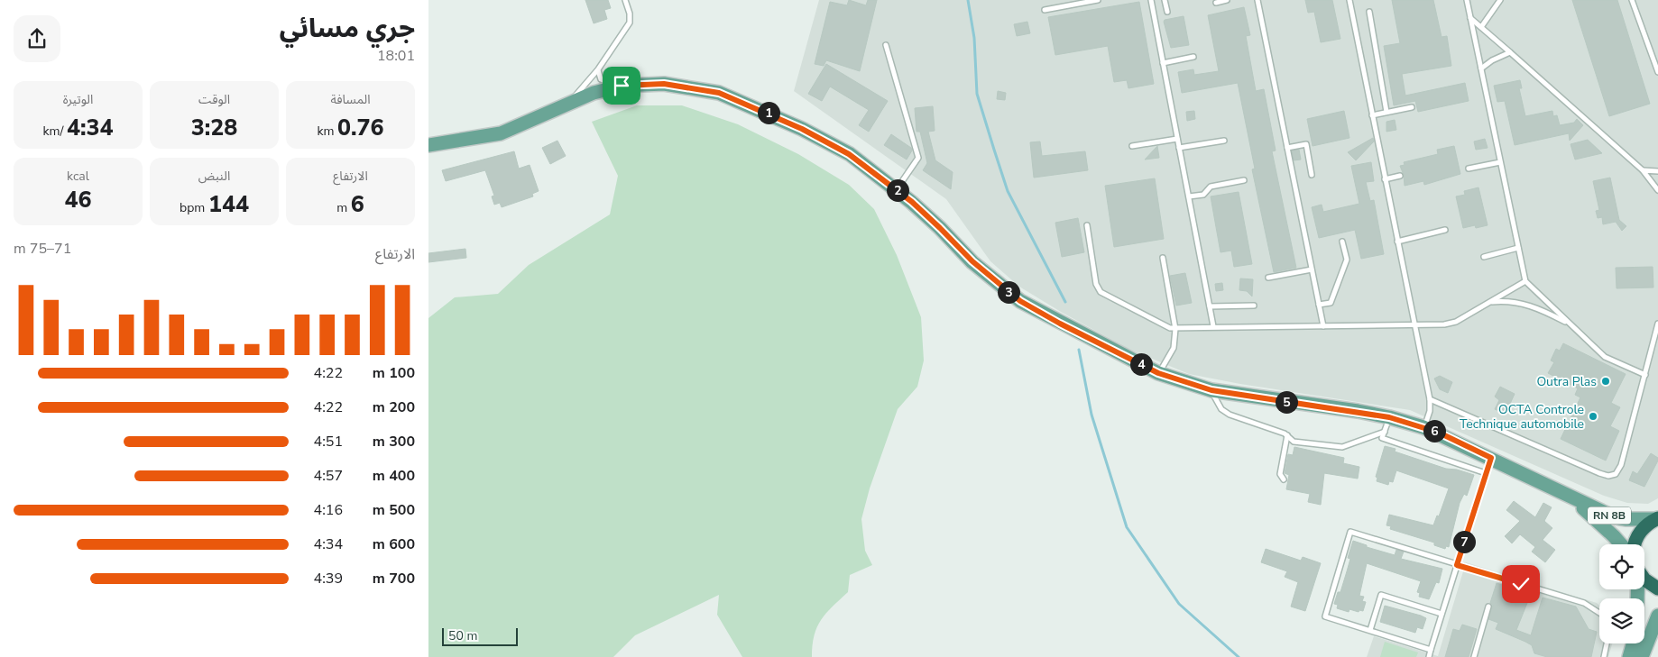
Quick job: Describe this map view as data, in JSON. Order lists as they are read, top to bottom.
{
  "streets": {
    "main road": ["RN 8B"]
  },
  "places": ["Outra Plas", "OCTA Controle Technique automobile"],
  "scale_bar": "50 m",
  "page": {
    "heading": ["جري مسائي", "18:01"],
    "stats": [
      ["المسافة", "0.76 km"],
      ["الوقت", "3:28"],
      ["الوتيرة", "4:34 /km"],
      ["الارتفاع", "6 m"],
      ["النبض", "144 bpm"],
      ["kcal", "46"]
    ],
    "pins": [
      "1",
      "2",
      "3",
      "4",
      "5",
      "6",
      "7"
    ],
    "chart": ["الارتفاع", "71–75 m"],
    "list": [
      {
        "name": "100 m",
        "note": "4:22"
      },
      {
        "name": "200 m",
        "note": "4:22"
      },
      {
        "name": "300 m",
        "note": "4:51"
      },
      {
        "name": "400 m",
        "note": "4:57"
      },
      {
        "name": "500 m",
        "note": "4:16"
      },
      {
        "name": "600 m",
        "note": "4:34"
      },
      {
        "name": "700 m",
        "note": "4:39"
      }
    ],
    "scale": "50 m"
  }
}
